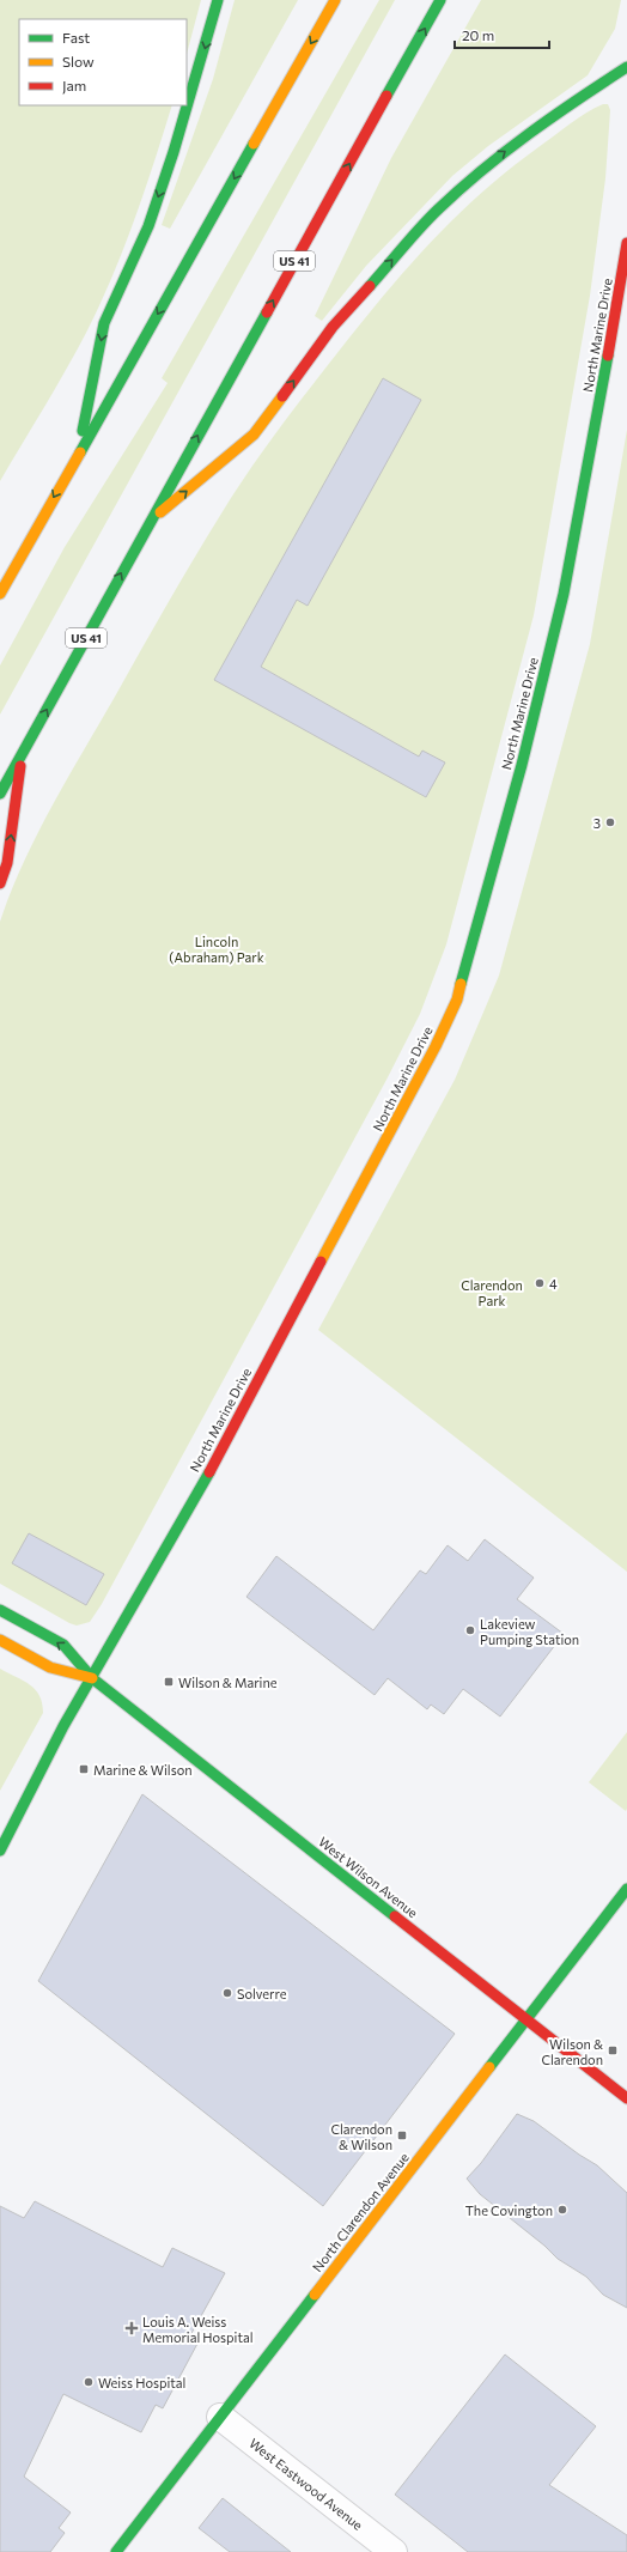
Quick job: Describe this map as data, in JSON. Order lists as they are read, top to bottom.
{
  "streets": {
    "main road": [
      "US 41",
      "North Marine Drive",
      "West Wilson Avenue",
      "North Clarendon Avenue"
    ],
    "street": ["West Eastwood Avenue"]
  },
  "crossings": [
    ["North Marine Drive", "West Wilson Avenue"],
    ["West Wilson Avenue", "North Clarendon Avenue"],
    ["North Clarendon Avenue", "West Eastwood Avenue"]
  ],
  "parks": ["Lincoln (Abraham) Park", "Clarendon Park"],
  "places": {
    "other": [
      "3",
      "4",
      "Lakeview Pumping Station",
      "Solverre",
      "The Covington",
      "Weiss Hospital"
    ],
    "transit": [
      "Wilson & Marine",
      "Marine & Wilson",
      "Wilson & Clarendon",
      "Clarendon & Wilson"
    ],
    "health": ["Louis A. Weiss Memorial Hospital"]
  },
  "legend": ["Fast", "Slow", "Jam"],
  "scale_bar": "20 m"
}
